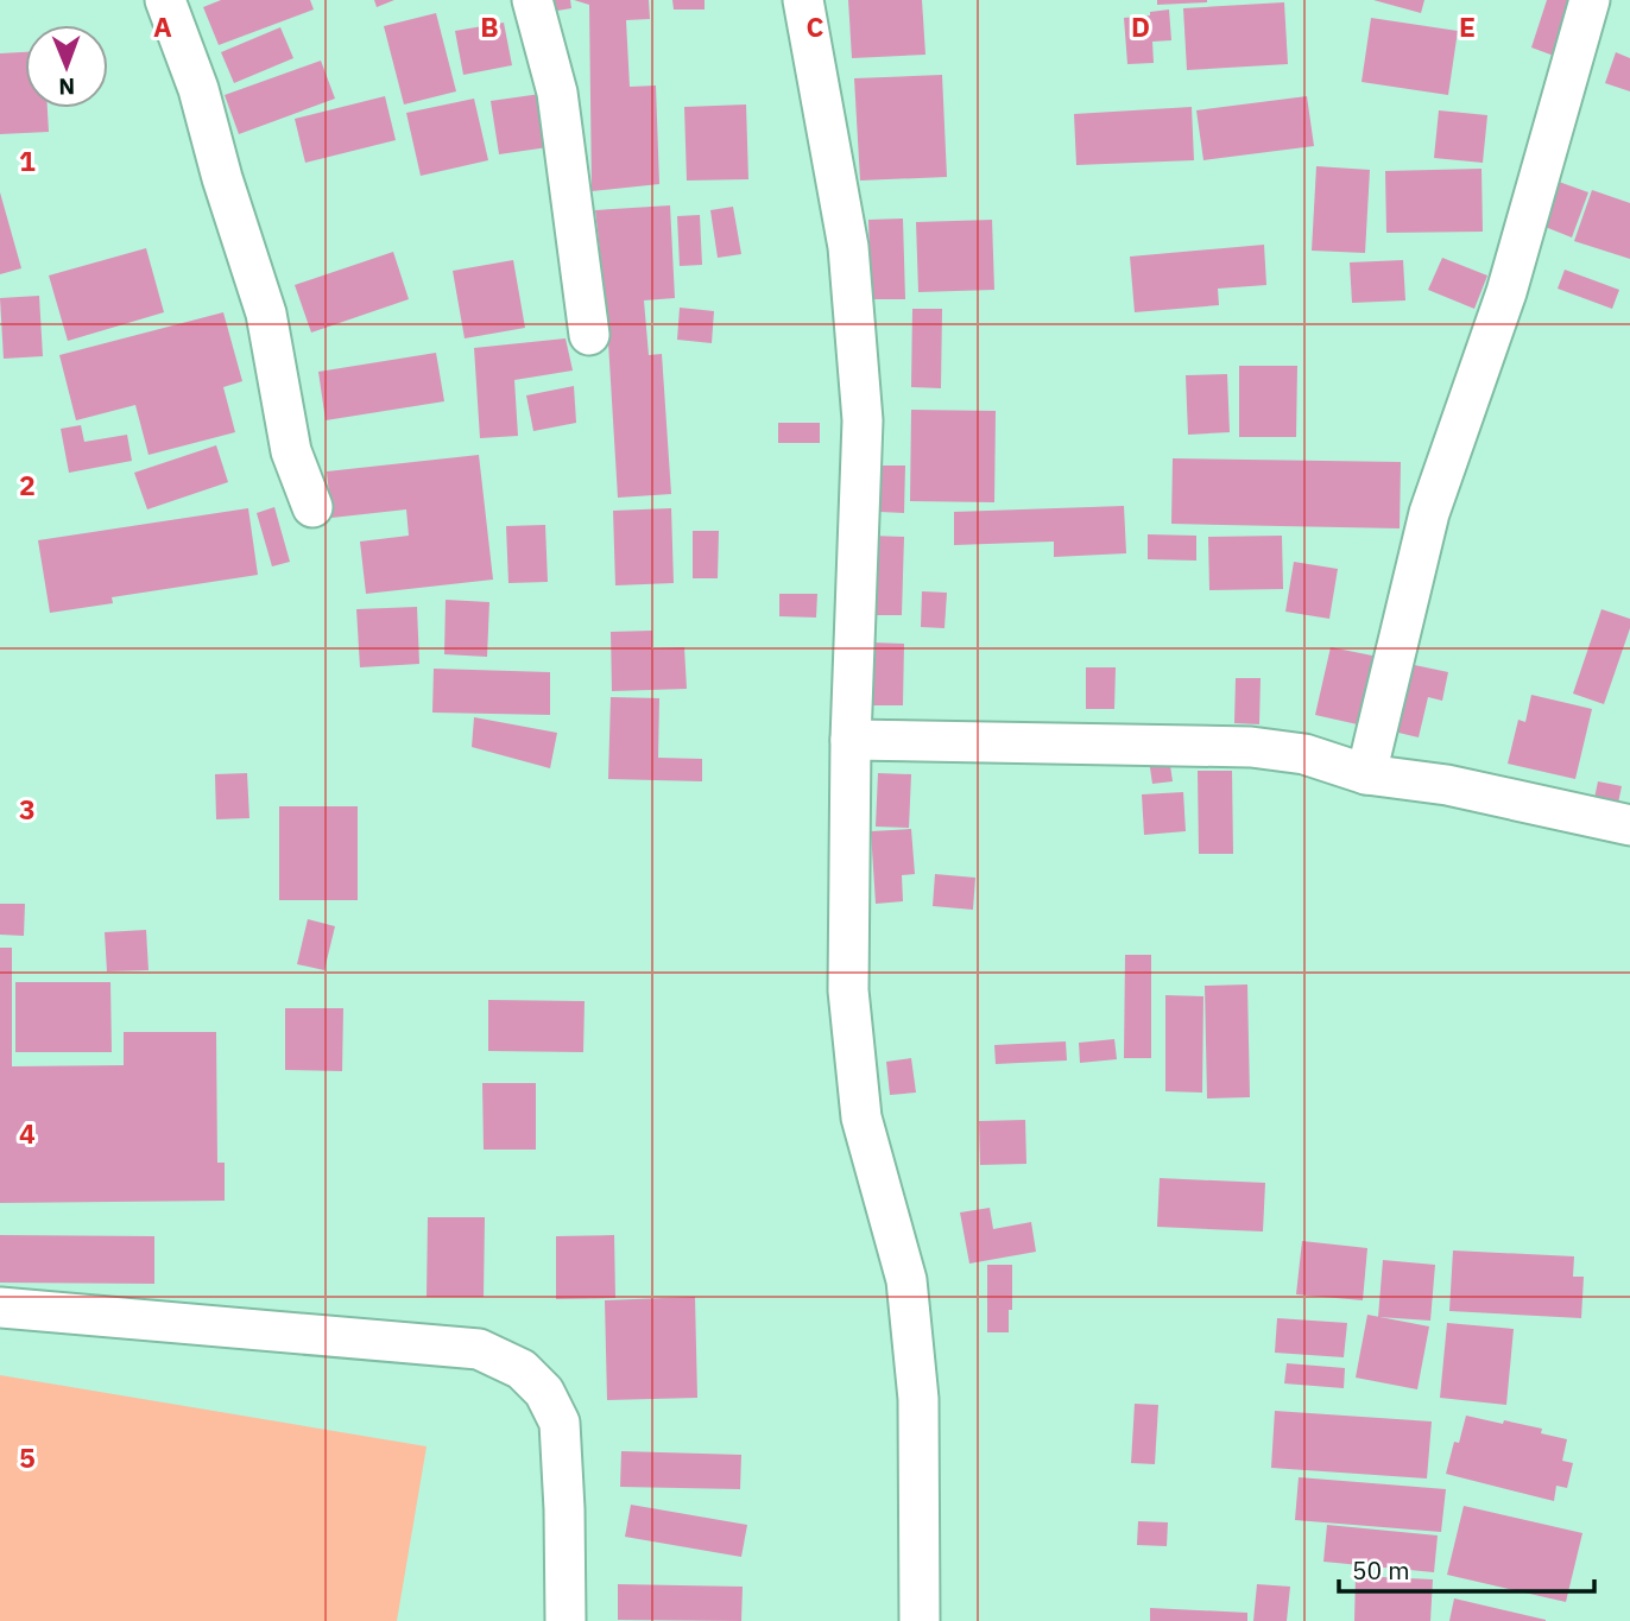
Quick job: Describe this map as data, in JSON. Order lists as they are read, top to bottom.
{
  "scale_bar": "50 m",
  "north": "bottom",
  "grid": {
    "columns": [
      "A",
      "B",
      "C",
      "D",
      "E"
    ],
    "rows": [
      "1",
      "2",
      "3",
      "4",
      "5"
    ]
  }
}
